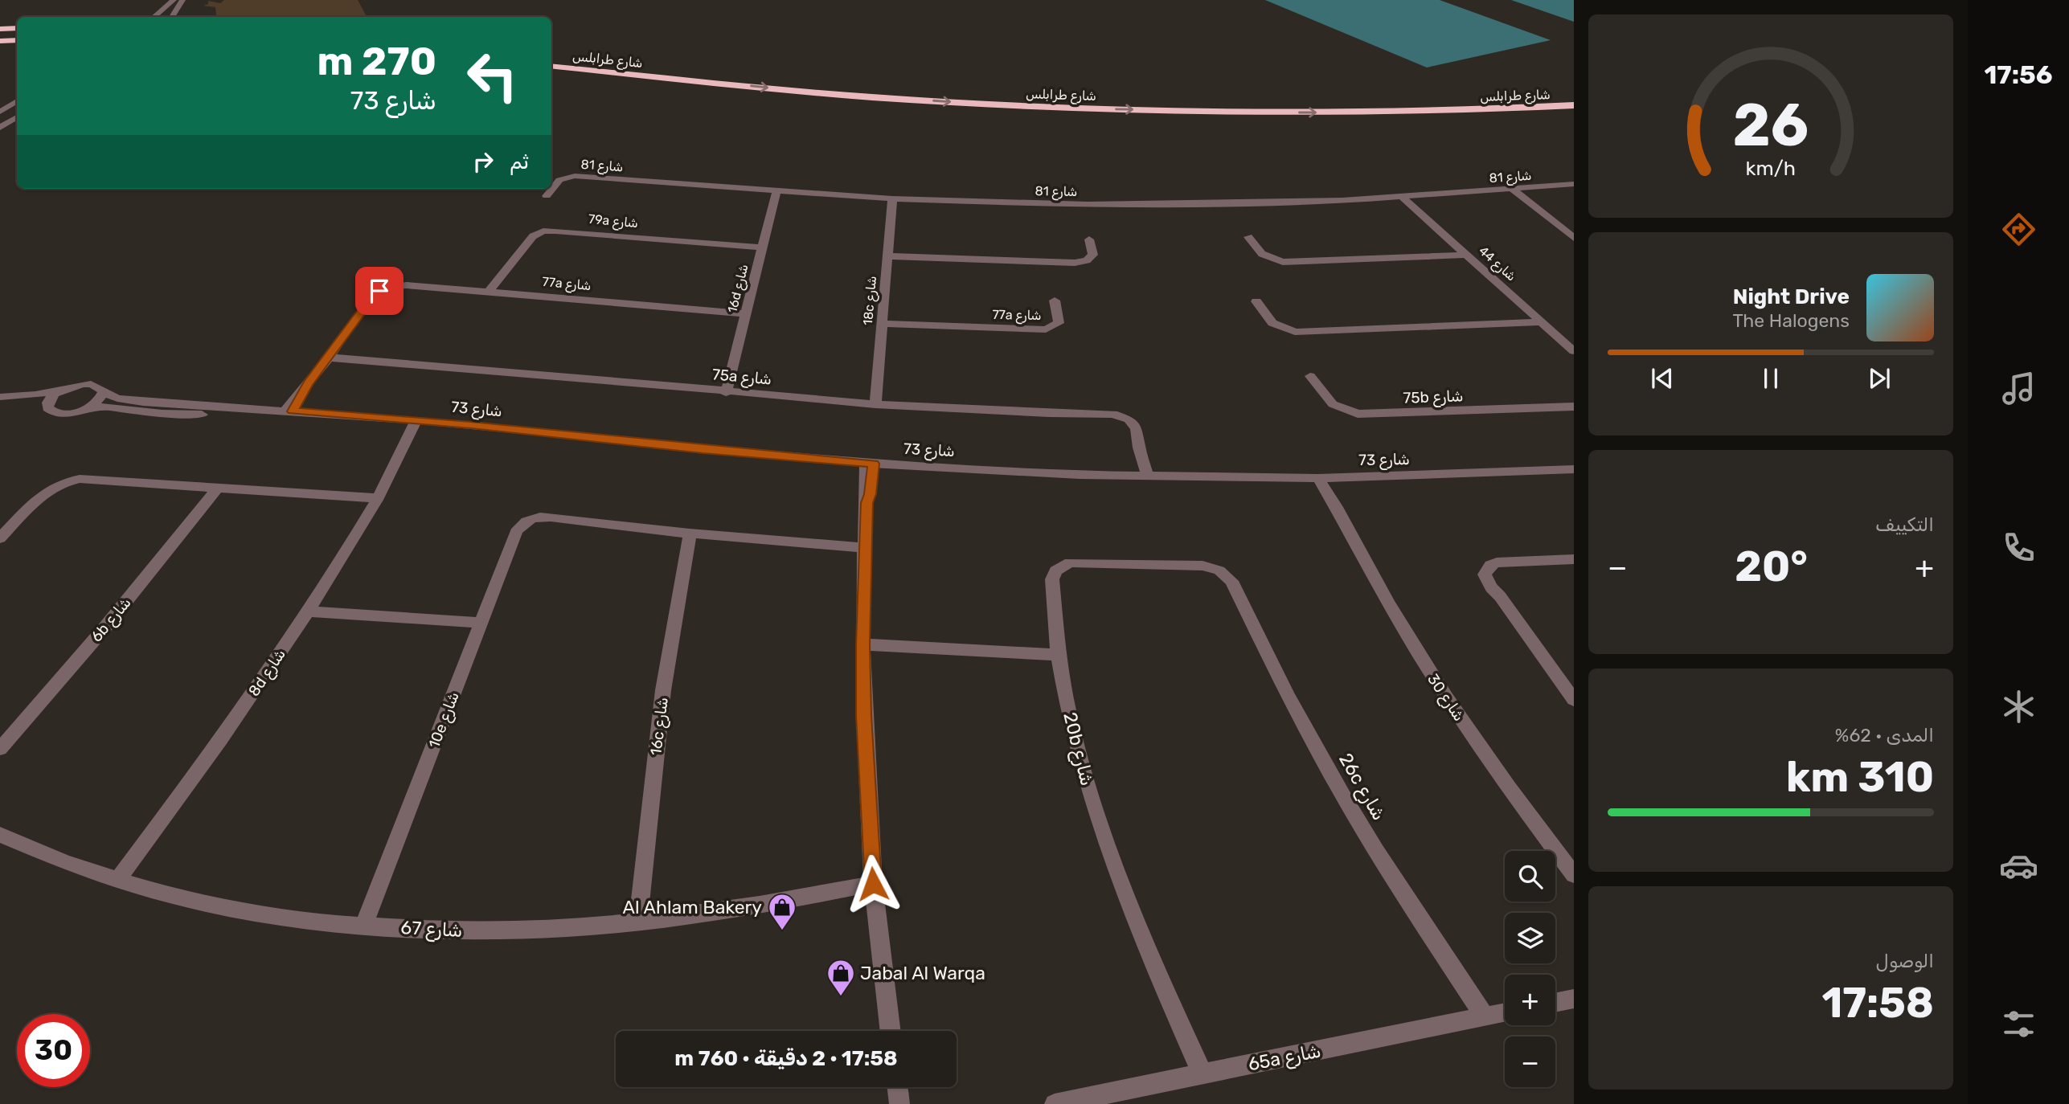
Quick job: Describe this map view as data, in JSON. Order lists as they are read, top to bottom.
{
  "streets": {
    "highway": ["شارع طرابلس"],
    "street": [
      "شارع 81",
      "79a شارع",
      "شارع 44",
      "77a شارع",
      "16d شارع",
      "18c شارع",
      "75a شارع",
      "75b شارع",
      "شارع 73",
      "6b شارع",
      "8d شارع",
      "شارع 30",
      "10e شارع",
      "16c شارع",
      "20b شارع",
      "26c شارع",
      "شارع 67",
      "65a شارع"
    ]
  },
  "crossings": [
    ["شارع 81", "شارع 44"],
    ["شارع 81", "16d شارع"],
    ["شارع 81", "18c شارع"],
    ["79a شارع", "77a شارع"],
    ["79a شارع", "16d شارع"],
    ["77a شارع", "16d شارع"],
    ["77a شارع", "18c شارع"],
    ["77a شارع", "75a شارع"],
    ["16d شارع", "75a شارع"],
    ["18c شارع", "75a شارع"],
    ["75a شارع", "شارع 73"],
    ["شارع 73", "8d شارع"],
    ["شارع 73", "شارع 30"],
    ["8d شارع", "شارع 67"],
    ["10e شارع", "16c شارع"],
    ["10e شارع", "شارع 67"],
    ["16c شارع", "شارع 67"],
    ["20b شارع", "26c شارع"],
    ["20b شارع", "65a شارع"],
    ["26c شارع", "65a شارع"]
  ],
  "places": {
    "shop": ["Al Ahlam Bakery", "Jabal Al Warqa"]
  },
  "page": {
    "tabs": "17:56",
    "turn": ["270 m", "شارع 73"],
    "then": "ثم",
    "song": ["Night Drive", "The Halogens"],
    "tile": [
      "التكييف",
      ["المدى · 62%", "310 km"],
      ["الوصول", "17:58"]
    ],
    "heat": ["−", "20°", "+"],
    "map_buttons": ["+", "−"],
    "limit": "30",
    "trip": "17:58 · 2 دقيقة · 760 m",
    "gauge": ["26", "km/h"]
  }
}
